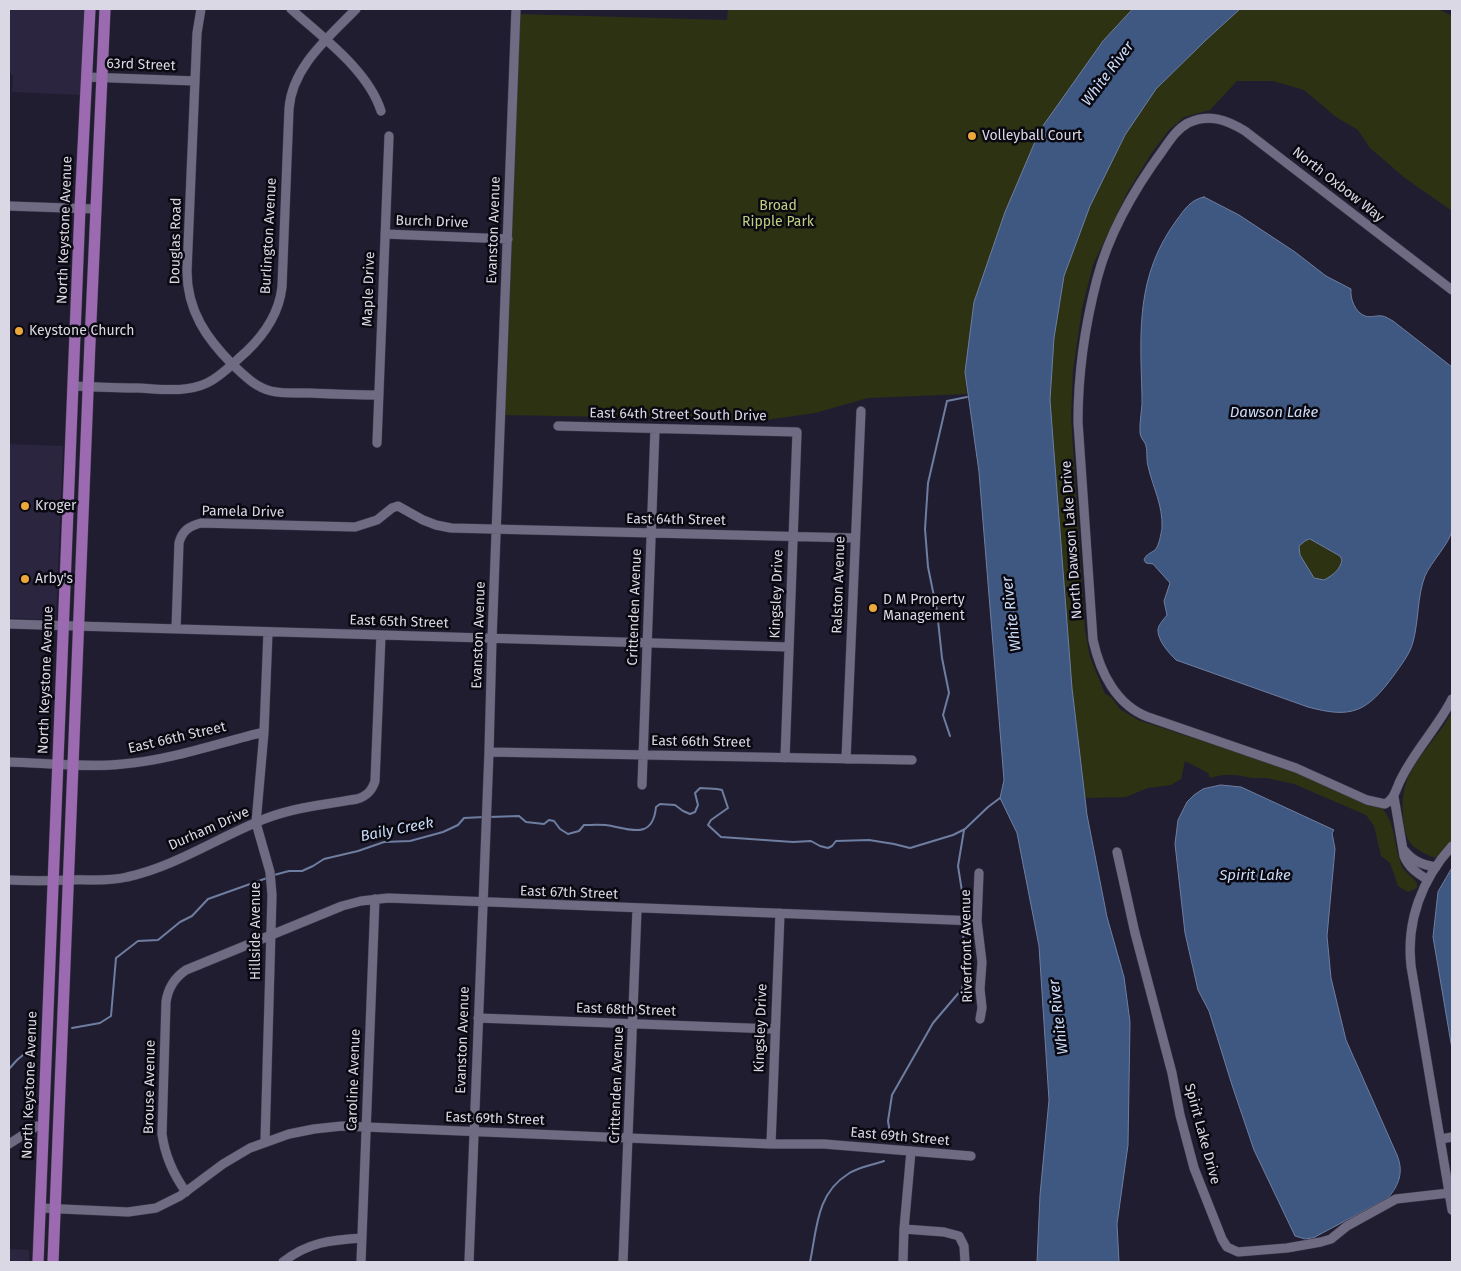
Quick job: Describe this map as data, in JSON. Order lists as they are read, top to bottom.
{
  "streets": {
    "main road": ["North Keystone Avenue"],
    "street": [
      "63rd Street",
      "North Oxbow Way",
      "Burch Drive",
      "Evanston Avenue",
      "Burlington Avenue",
      "Douglas Road",
      "Maple Drive",
      "East 64th Street South Drive",
      "Pamela Drive",
      "East 64th Street",
      "North Dawson Lake Drive",
      "Ralston Avenue",
      "Kingsley Drive",
      "Crittenden Avenue",
      "East 65th Street",
      "East 66th Street",
      "Durham Drive",
      "East 67th Street",
      "Hillside Avenue",
      "Riverfront Avenue",
      "East 68th Street",
      "Caroline Avenue",
      "Brouse Avenue",
      "East 69th Street",
      "Spirit Lake Drive"
    ]
  },
  "crossings": [
    ["63rd Street", "North Keystone Avenue"],
    ["63rd Street", "Douglas Road"],
    ["North Oxbow Way", "North Dawson Lake Drive"],
    ["Burch Drive", "Evanston Avenue"],
    ["Burch Drive", "Maple Drive"],
    ["North Keystone Avenue", "Burlington Avenue"],
    ["North Keystone Avenue", "East 65th Street"],
    ["North Keystone Avenue", "East 66th Street"],
    ["North Keystone Avenue", "Durham Drive"],
    ["North Keystone Avenue", "East 69th Street"],
    ["Evanston Avenue", "Pamela Drive"],
    ["Evanston Avenue", "East 64th Street"],
    ["Evanston Avenue", "East 65th Street"],
    ["Evanston Avenue", "East 66th Street"],
    ["Evanston Avenue", "East 67th Street"],
    ["Evanston Avenue", "East 68th Street"],
    ["Evanston Avenue", "East 69th Street"],
    ["Burlington Avenue", "Douglas Road"],
    ["Douglas Road", "Maple Drive"],
    ["East 64th Street South Drive", "Kingsley Drive"],
    ["East 64th Street South Drive", "Crittenden Avenue"],
    ["Pamela Drive", "East 64th Street"],
    ["Pamela Drive", "East 65th Street"],
    ["East 64th Street", "Ralston Avenue"],
    ["East 64th Street", "Kingsley Drive"],
    ["East 64th Street", "Crittenden Avenue"],
    ["Ralston Avenue", "East 66th Street"],
    ["Kingsley Drive", "East 65th Street"],
    ["Kingsley Drive", "East 66th Street"],
    ["Kingsley Drive", "East 67th Street"],
    ["Kingsley Drive", "East 68th Street"],
    ["Kingsley Drive", "East 69th Street"],
    ["Crittenden Avenue", "East 65th Street"],
    ["Crittenden Avenue", "East 66th Street"],
    ["Crittenden Avenue", "East 67th Street"],
    ["Crittenden Avenue", "East 68th Street"],
    ["Crittenden Avenue", "East 69th Street"],
    ["East 65th Street", "Durham Drive"],
    ["East 65th Street", "Hillside Avenue"],
    ["East 66th Street", "Hillside Avenue"],
    ["Durham Drive", "Hillside Avenue"],
    ["East 67th Street", "Hillside Avenue"],
    ["East 67th Street", "Riverfront Avenue"],
    ["East 67th Street", "Caroline Avenue"],
    ["East 67th Street", "Brouse Avenue"],
    ["Hillside Avenue", "East 69th Street"],
    ["Caroline Avenue", "East 69th Street"],
    ["Brouse Avenue", "East 69th Street"]
  ],
  "water": [
    "White River",
    "Dawson Lake",
    "Baily Creek",
    "Spirit Lake"
  ],
  "parks": ["Broad Ripple Park"],
  "places": [
    "Volleyball Court",
    "Keystone Church",
    "Kroger",
    "Arby's",
    "D M Property Management"
  ]
}
